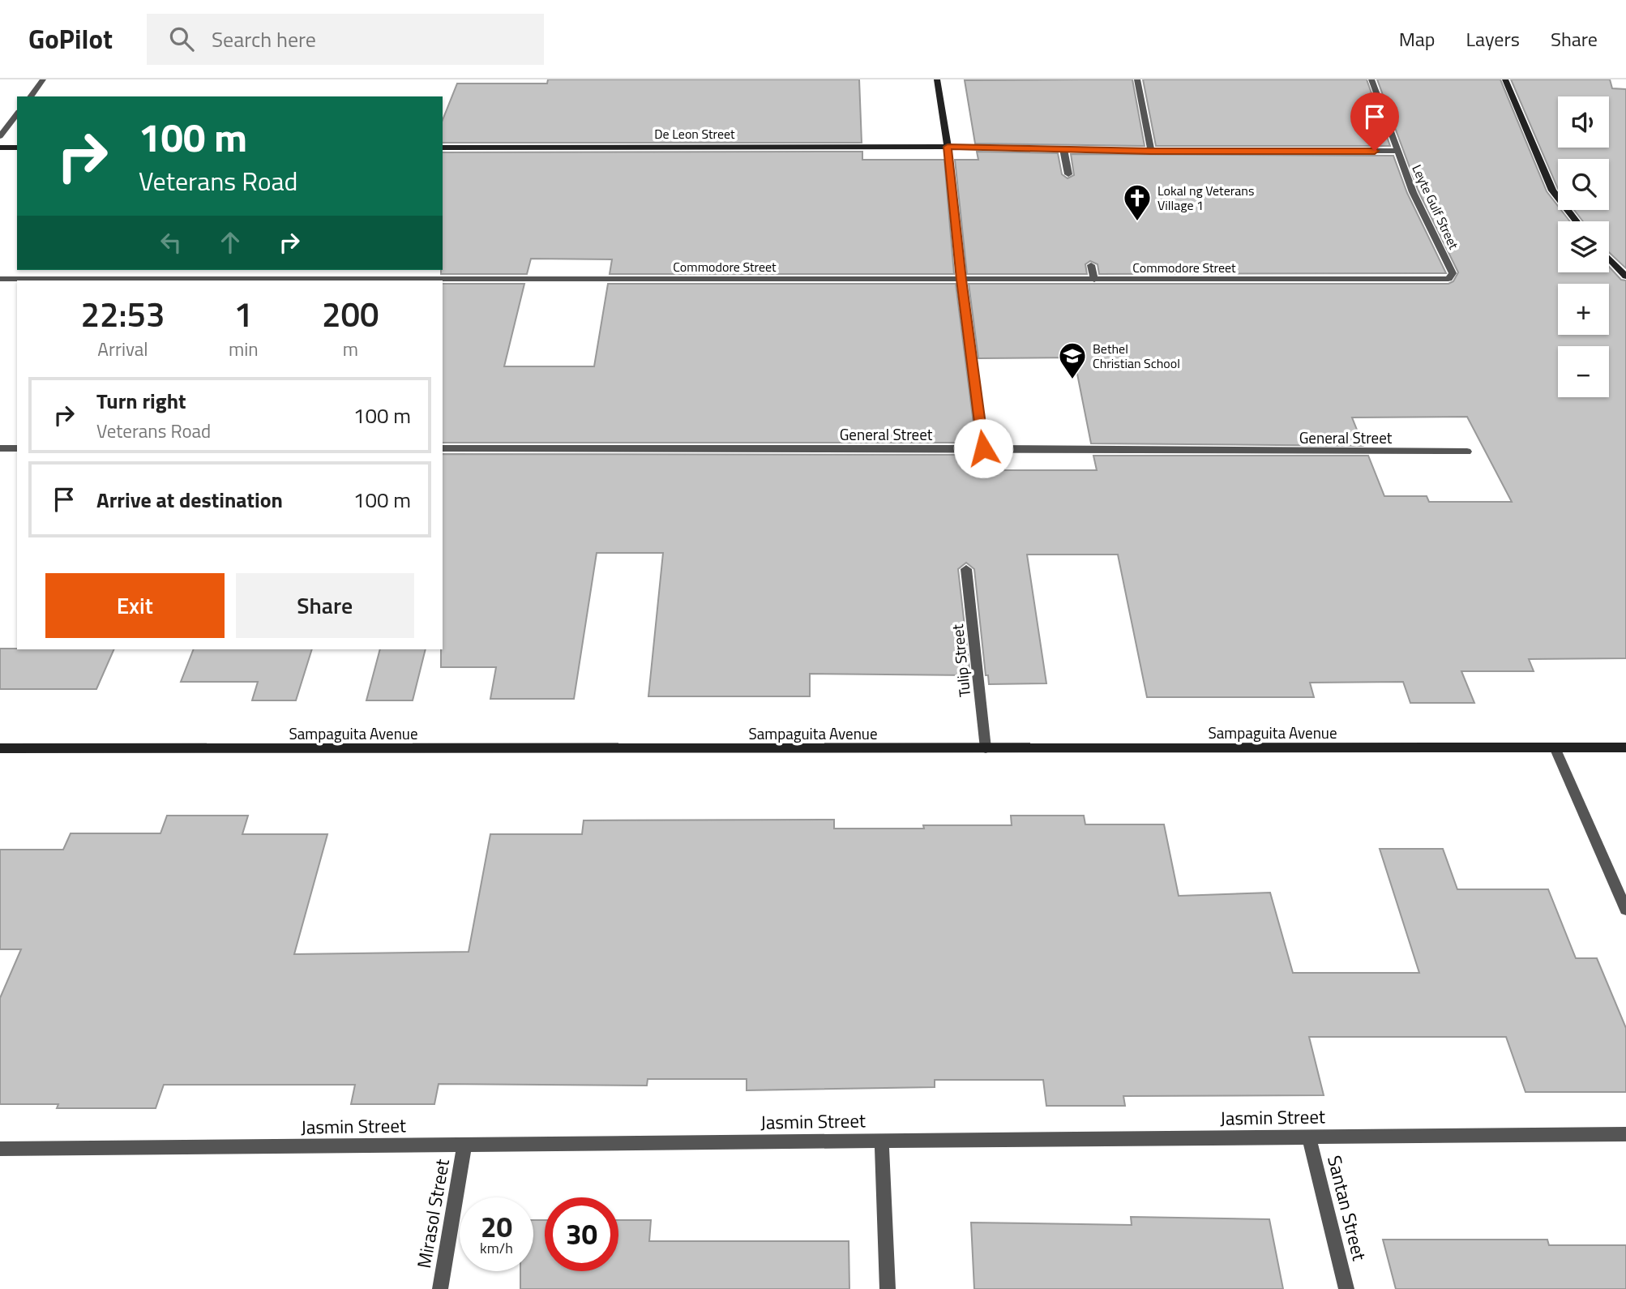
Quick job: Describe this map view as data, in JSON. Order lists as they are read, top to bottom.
{
  "streets": {
    "main road": ["De Leon Street", "Sampaguita Avenue"],
    "street": [
      "Leyte Gulf Street",
      "Commodore Street",
      "General Street",
      "Tulip Street",
      "Jasmin Street",
      "Santan Street",
      "Mirasol Street"
    ]
  },
  "crossings": [
    ["Leyte Gulf Street", "Commodore Street"],
    ["Tulip Street", "Sampaguita Avenue"],
    ["Jasmin Street", "Santan Street"],
    ["Jasmin Street", "Mirasol Street"]
  ],
  "places": {
    "church": ["Lokal ng Veterans Village 1"],
    "school or university": ["Bethel Christian School"]
  },
  "page": {
    "header": "GoPilot",
    "search": "Search here",
    "nav": ["Map", "Layers", "Share"],
    "map_buttons": ["+", "−"],
    "turn": ["100 m", "Veterans Road"],
    "eta": [
      "22:53",
      "Arrival",
      "1",
      "min",
      "200",
      "m"
    ],
    "list": [
      {
        "name": "Turn right",
        "note": "Veterans Road",
        "value": "100 m"
      },
      {
        "name": "Arrive at destination",
        "value": "100 m"
      }
    ],
    "buttons": ["Exit", "Share"],
    "speed": "20 km/h",
    "limit": "30"
  }
}
